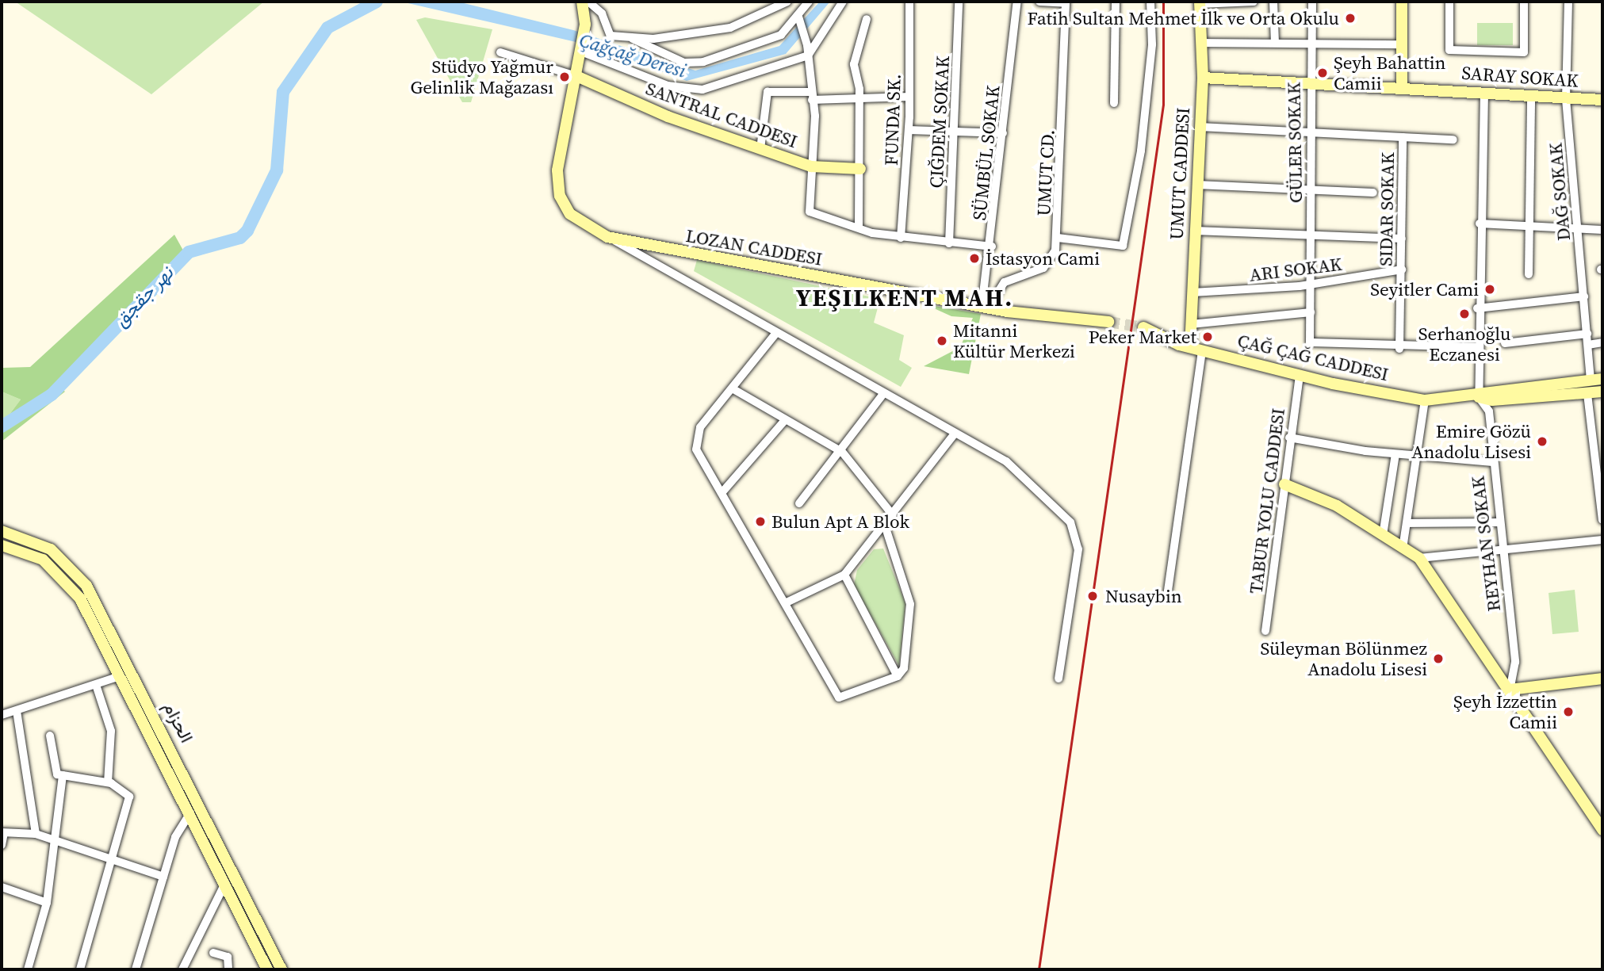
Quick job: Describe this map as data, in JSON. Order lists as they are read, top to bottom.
{
  "streets": {
    "main road": [
      "SARAY SOKAK",
      "SANTRAL CADDESI",
      "UMUT CADDESI",
      "LOZAN CADDESI",
      "ÇAĞ ÇAĞ CADDESI",
      "الحزام"
    ],
    "street": [
      "FUNDA SK.",
      "ÇIĞDEM SOKAK",
      "GÜLER SOKAK",
      "SÜMBÜL SOKAK",
      "UMUT CD.",
      "DAĞ SOKAK",
      "SIDAR SOKAK",
      "TABUR YOLU CADDESI",
      "REYHAN SOKAK"
    ]
  },
  "crossings": [
    ["SARAY SOKAK", "GÜLER SOKAK"],
    ["SARAY SOKAK", "UMUT CADDESI"],
    ["SARAY SOKAK", "DAĞ SOKAK"],
    ["SANTRAL CADDESI", "LOZAN CADDESI"],
    ["GÜLER SOKAK", "SIDAR SOKAK"],
    ["SÜMBÜL SOKAK", "UMUT CD."],
    ["SÜMBÜL SOKAK", "LOZAN CADDESI"],
    ["UMUT CD.", "LOZAN CADDESI"],
    ["UMUT CADDESI", "ÇAĞ ÇAĞ CADDESI"],
    ["ÇAĞ ÇAĞ CADDESI", "TABUR YOLU CADDESI"],
    ["ÇAĞ ÇAĞ CADDESI", "REYHAN SOKAK"]
  ],
  "districts": ["YEŞILKENT MAH."],
  "water": ["Çağçağ Deresi", "نهر جقجق"],
  "places": [
    "Fatih Sultan Mehmet İlk ve Orta Okulu",
    "Şeyh Bahattin Camii",
    "Stüdyo Yağmur Gelinlik Mağazası",
    "İstasyon Cami",
    "Seyitler Cami",
    "Serhanoğlu Eczanesi",
    "Peker Market",
    "Mitanni Kültür Merkezi",
    "Emire Gözü Anadolu Lisesi",
    "Bulun Apt A Blok",
    "Nusaybin",
    "Süleyman Bölünmez Anadolu Lisesi",
    "Şeyh İzzettin Camii"
  ]
}
